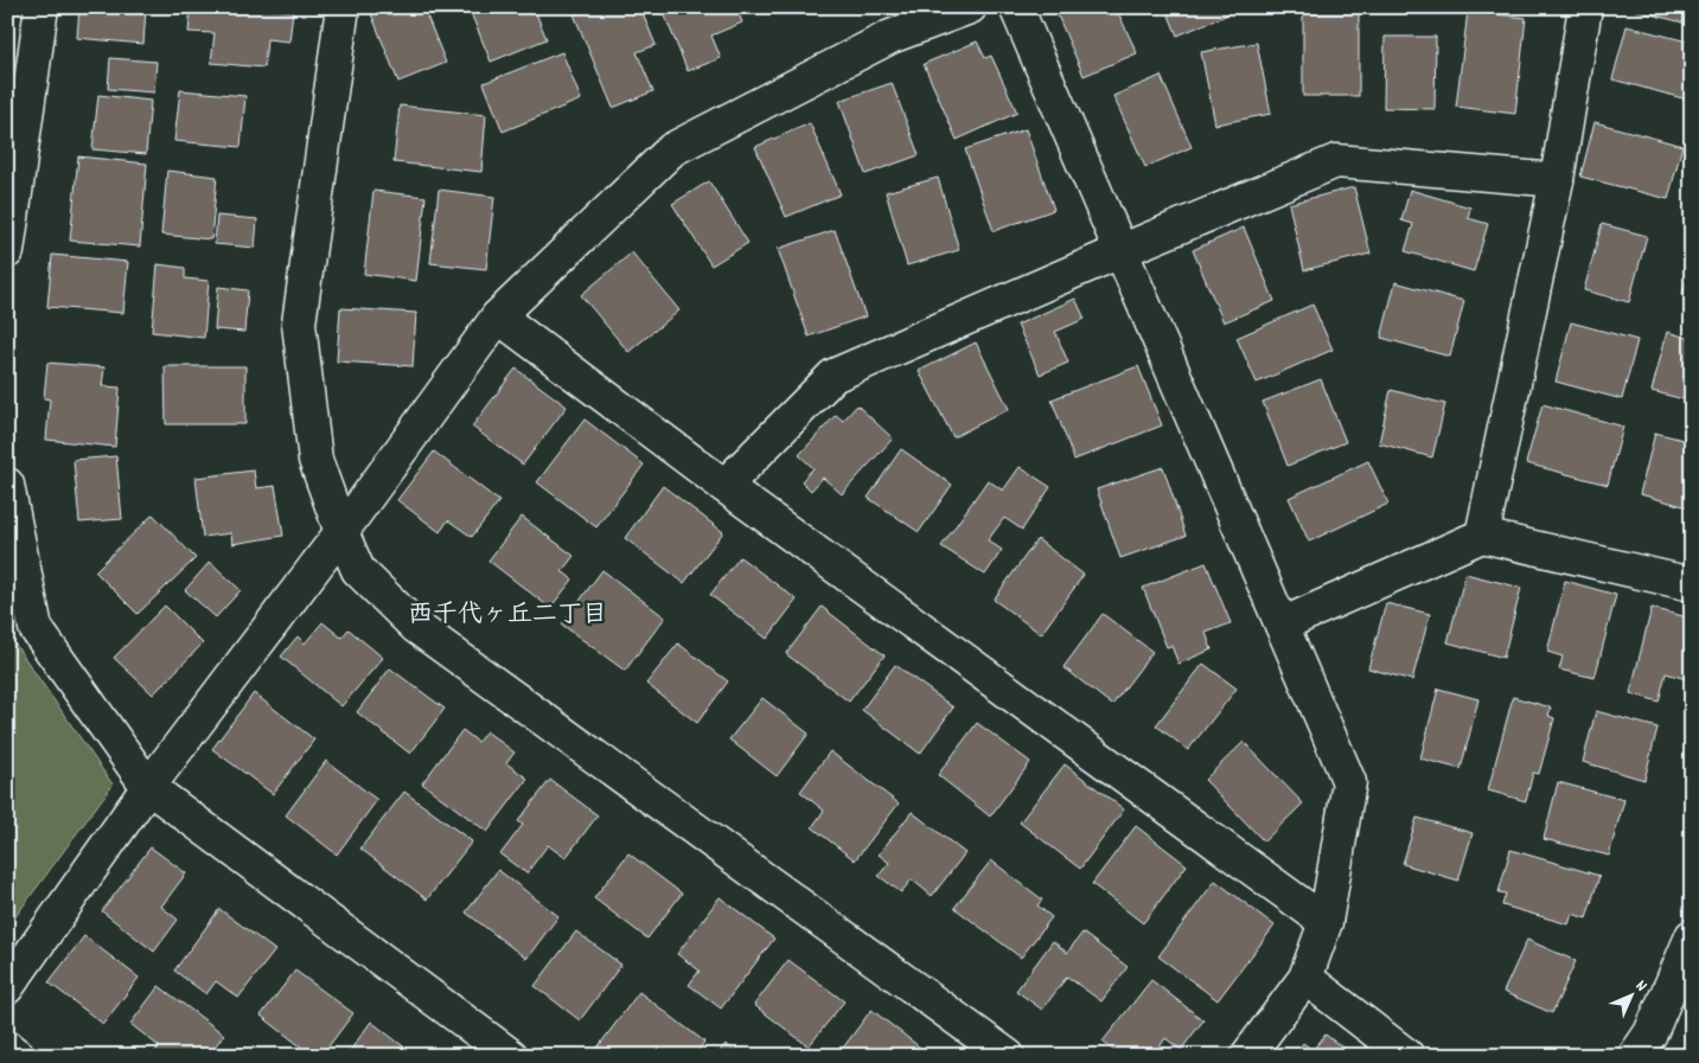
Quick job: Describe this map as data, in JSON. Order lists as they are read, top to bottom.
{
  "districts": ["西千代ヶ丘二丁目"],
  "north": "top right"
}
